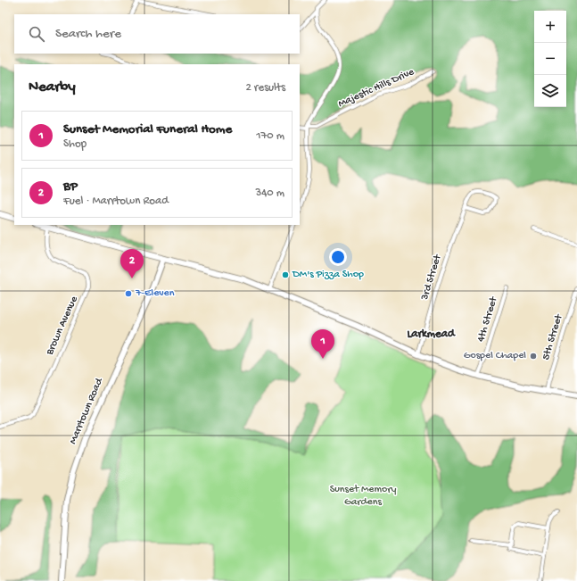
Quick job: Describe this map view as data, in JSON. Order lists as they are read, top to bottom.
{
  "streets": {
    "main road": ["Marrtown Road"],
    "street": [
      "Majestic Hills Drive",
      "3rd Street",
      "4th Street",
      "Brown Avenue",
      "5th Street"
    ]
  },
  "districts": ["Larkmead"],
  "parks": ["Sunset Memory Gardens"],
  "places": ["DM's Pizza Shop", "7-Eleven", "Gospel Chapel"],
  "page": {
    "map_buttons": ["+", "−"],
    "search": "Search here",
    "heading": ["Nearby", "2 results"],
    "list": [
      {
        "mark": "1",
        "name": "Sunset Memorial Funeral Home",
        "note": "Shop",
        "value": "170 m"
      },
      {
        "mark": "2",
        "name": "BP",
        "note": "Fuel · Marrtown Road",
        "value": "340 m"
      }
    ],
    "pins": ["2", "1"]
  }
}
